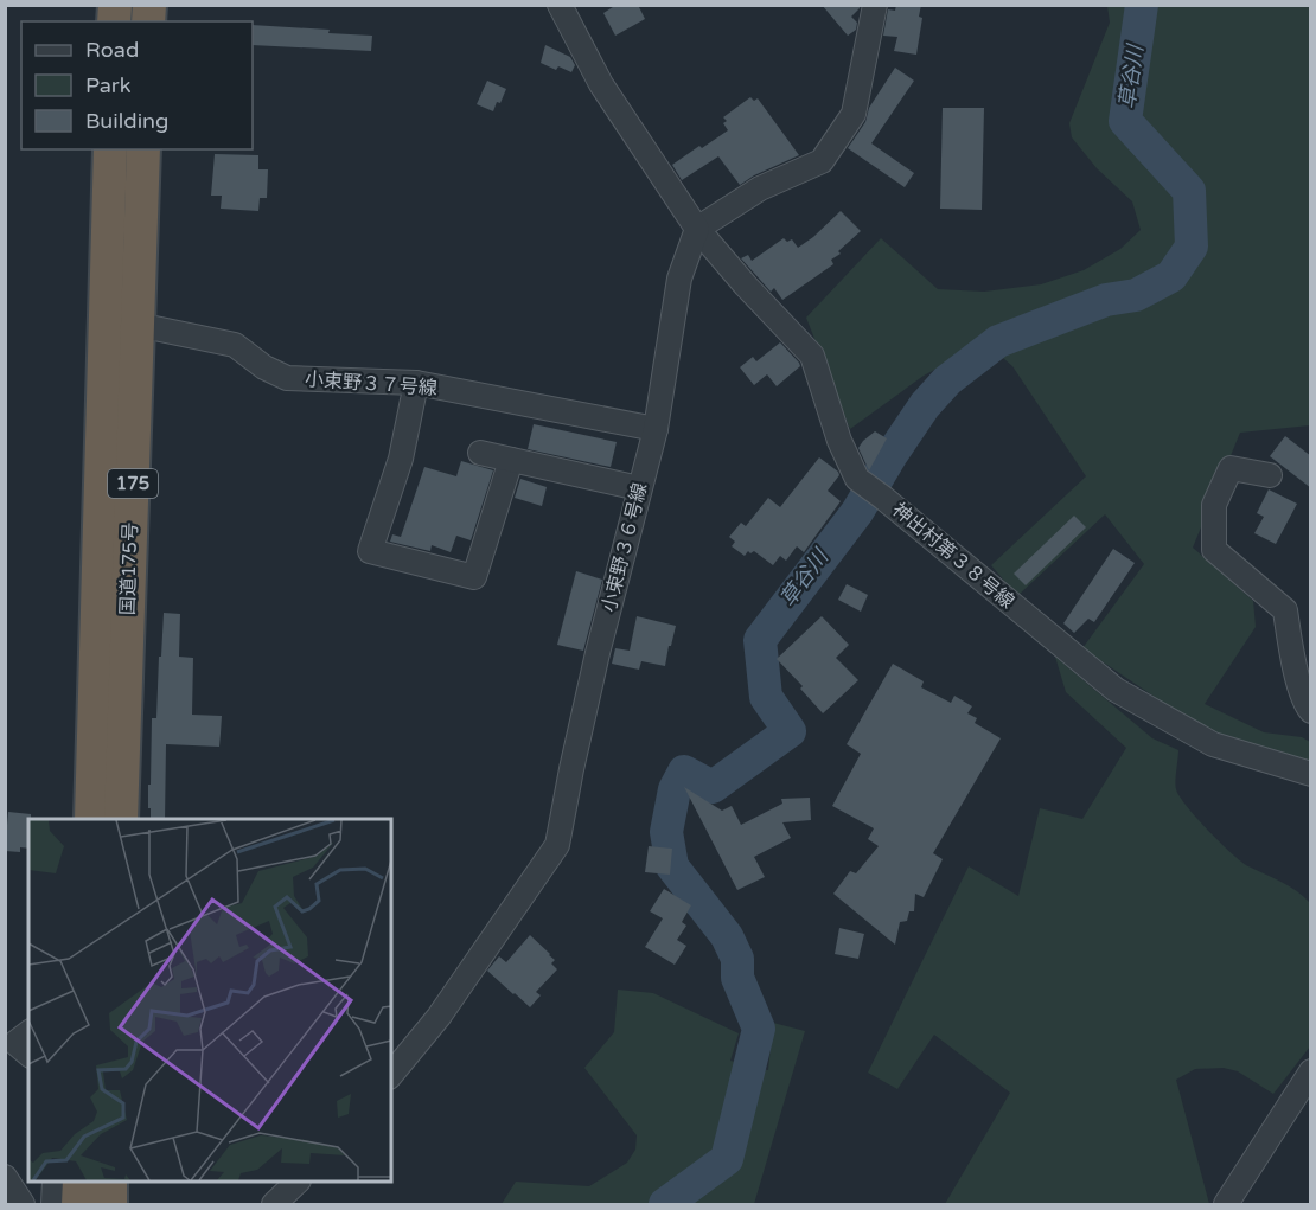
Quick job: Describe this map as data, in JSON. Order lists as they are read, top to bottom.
{
  "streets": {
    "highway": ["175", "国道175号"],
    "street": ["小束野３７号線", "小束野３６号線", "神出村第３８号線"]
  },
  "crossings": [
    ["小束野３７号線", "小束野３６号線"],
    ["小束野３７号線", "国道175号"],
    ["小束野３６号線", "神出村第３８号線"]
  ],
  "water": ["草谷川"],
  "legend": ["Road", "Park", "Building"]
}
